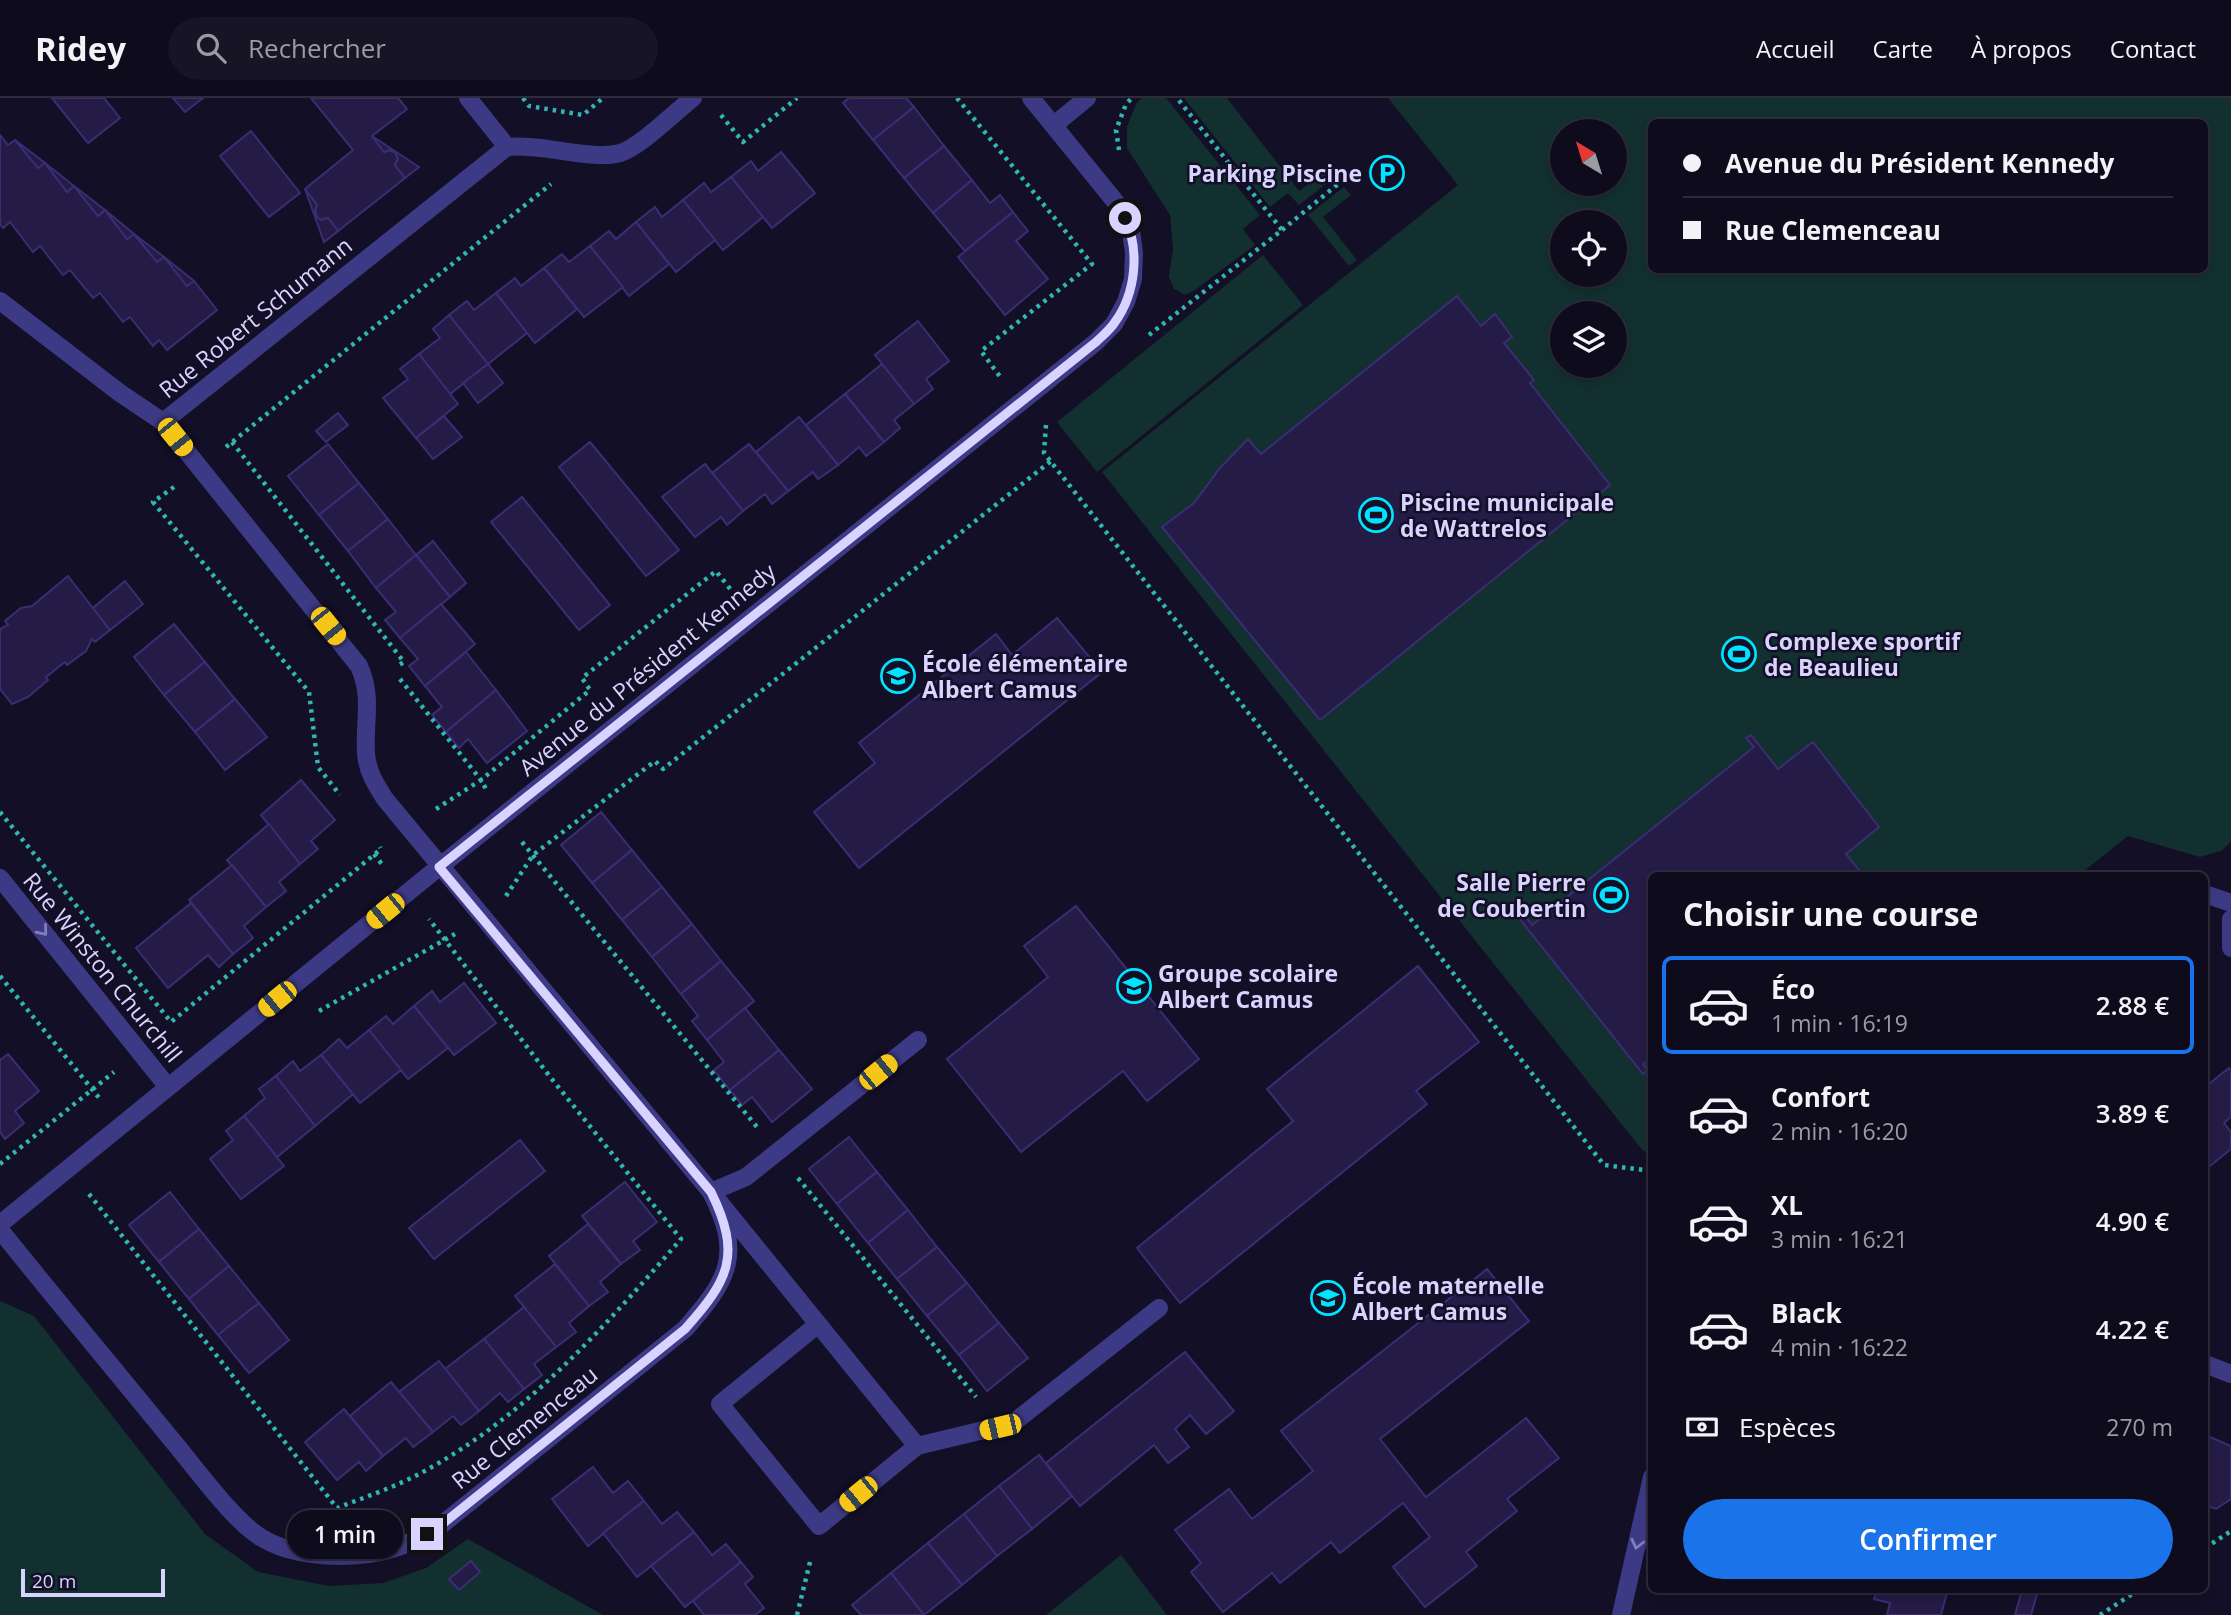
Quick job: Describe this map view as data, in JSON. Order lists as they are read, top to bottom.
{
  "streets": {
    "street": [
      "Rue Robert Schumann",
      "Avenue du Président Kennedy",
      "Rue Winston Churchill",
      "Rue Clemenceau"
    ]
  },
  "crossings": [
    ["Rue Robert Schumann", "Avenue du Président Kennedy"],
    ["Rue Robert Schumann", "Rue Clemenceau"],
    ["Avenue du Président Kennedy", "Rue Winston Churchill"],
    ["Avenue du Président Kennedy", "Rue Clemenceau"]
  ],
  "one_way": ["Rue Winston Churchill"],
  "places": {
    "parking": ["Parking Piscine"],
    "sports": ["Piscine municipale de Wattrelos", "Complexe sportif de Beaulieu", "Salle Pierre de Coubertin"],
    "school or university": ["École élémentaire Albert Camus", "Groupe scolaire Albert Camus", "École maternelle Albert Camus"]
  },
  "scale_bar": "20 m",
  "north": "top left",
  "page": {
    "header": "Ridey",
    "search": "Rechercher",
    "nav": [
      "Accueil",
      "Carte",
      "À propos",
      "Contact"
    ],
    "banner": ["Avenue du Président Kennedy", "Rue Clemenceau"],
    "heading": "Choisir une course",
    "list": [
      {
        "name": "Éco",
        "note": "1 min · 16:19",
        "value": "2.88 €"
      },
      {
        "name": "Confort",
        "note": "2 min · 16:20",
        "value": "3.89 €"
      },
      {
        "name": "XL",
        "note": "3 min · 16:21",
        "value": "4.90 €"
      },
      {
        "name": "Black",
        "note": "4 min · 16:22",
        "value": "4.22 €"
      }
    ],
    "pay": ["Espèces", "270 m"],
    "buttons": "Confirmer",
    "bubble": "1 min",
    "scale": "20 m"
  }
}
